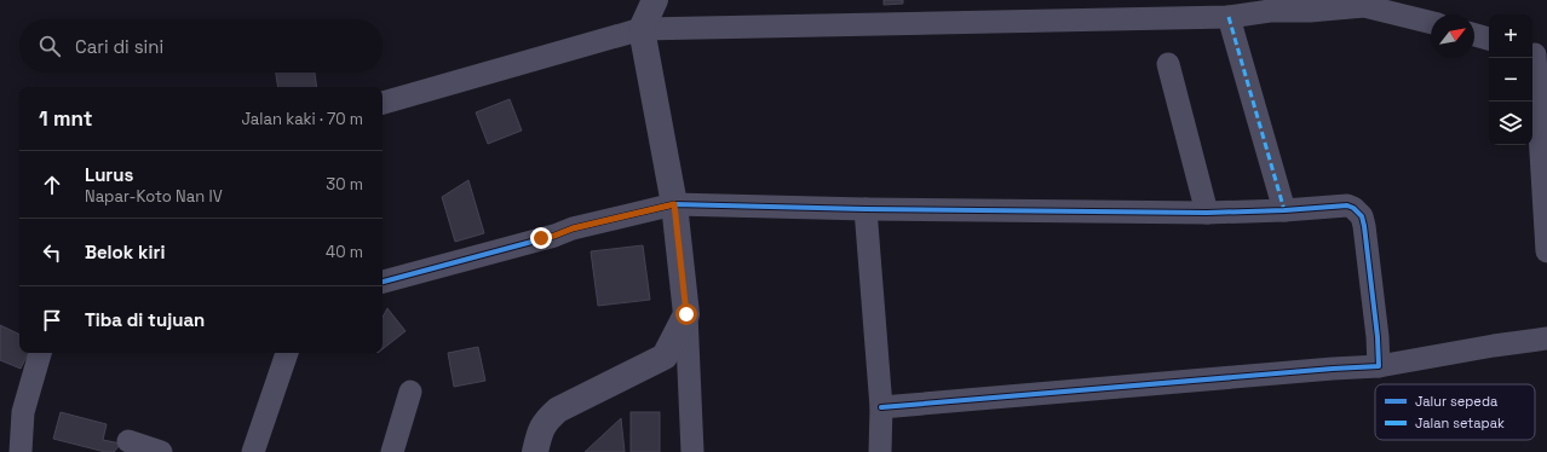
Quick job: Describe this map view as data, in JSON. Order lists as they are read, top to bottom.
{
  "legend": ["Jalur sepeda", "Jalan setapak"],
  "north": "top right",
  "page": {
    "map_buttons": ["+", "−"],
    "search": "Cari di sini",
    "heading": ["1 mnt", "Jalan kaki · 70 m"],
    "list": [
      ["Lurus", "Napar-Koto Nan IV", "30 m"],
      ["Belok kiri", "40 m"],
      "Tiba di tujuan"
    ]
  }
}
